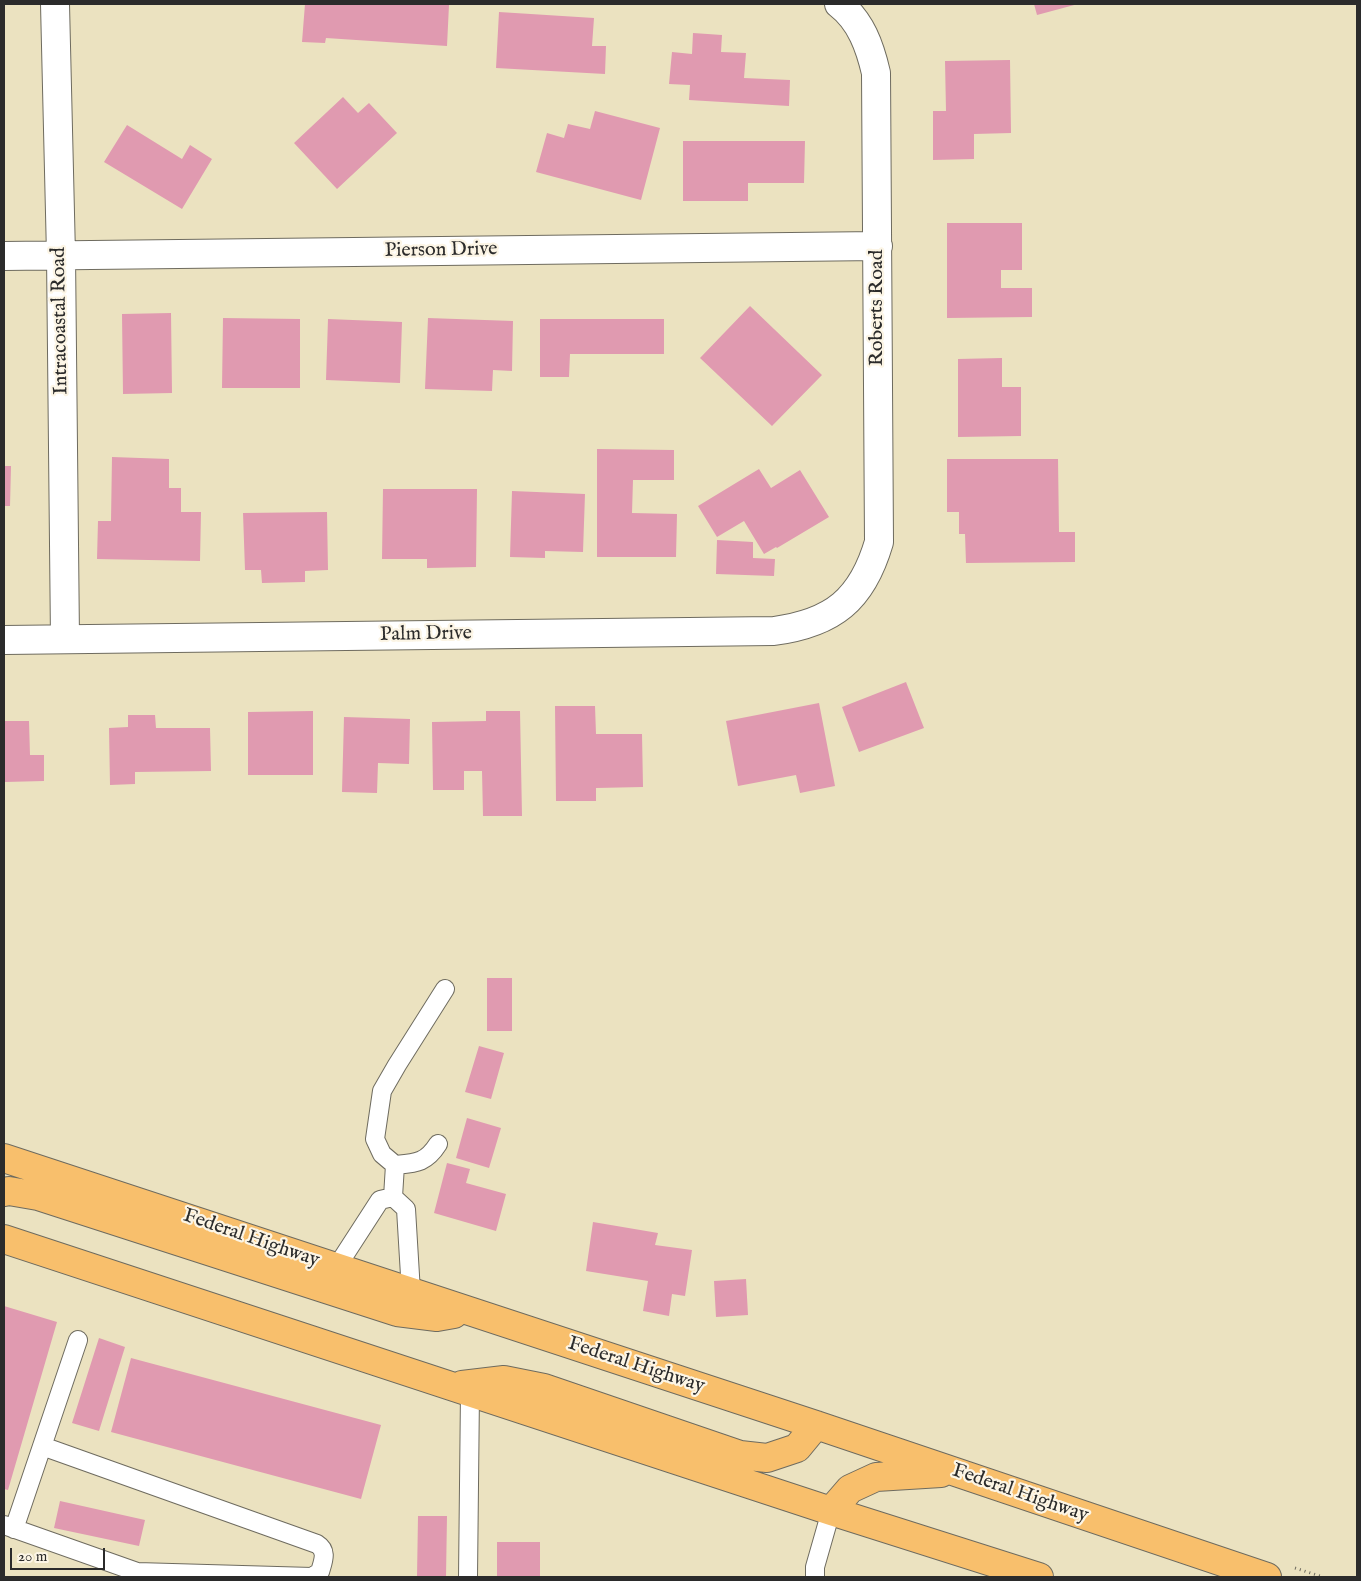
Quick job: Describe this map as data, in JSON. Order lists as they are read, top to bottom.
{
  "streets": {
    "main road": ["Federal Highway"],
    "street": [
      "Pierson Drive",
      "Roberts Road",
      "Intracoastal Road",
      "Palm Drive"
    ]
  },
  "crossings": [
    ["Pierson Drive", "Roberts Road"],
    ["Pierson Drive", "Intracoastal Road"],
    ["Roberts Road", "Palm Drive"],
    ["Intracoastal Road", "Palm Drive"]
  ],
  "scale_bar": "20 m"
}
